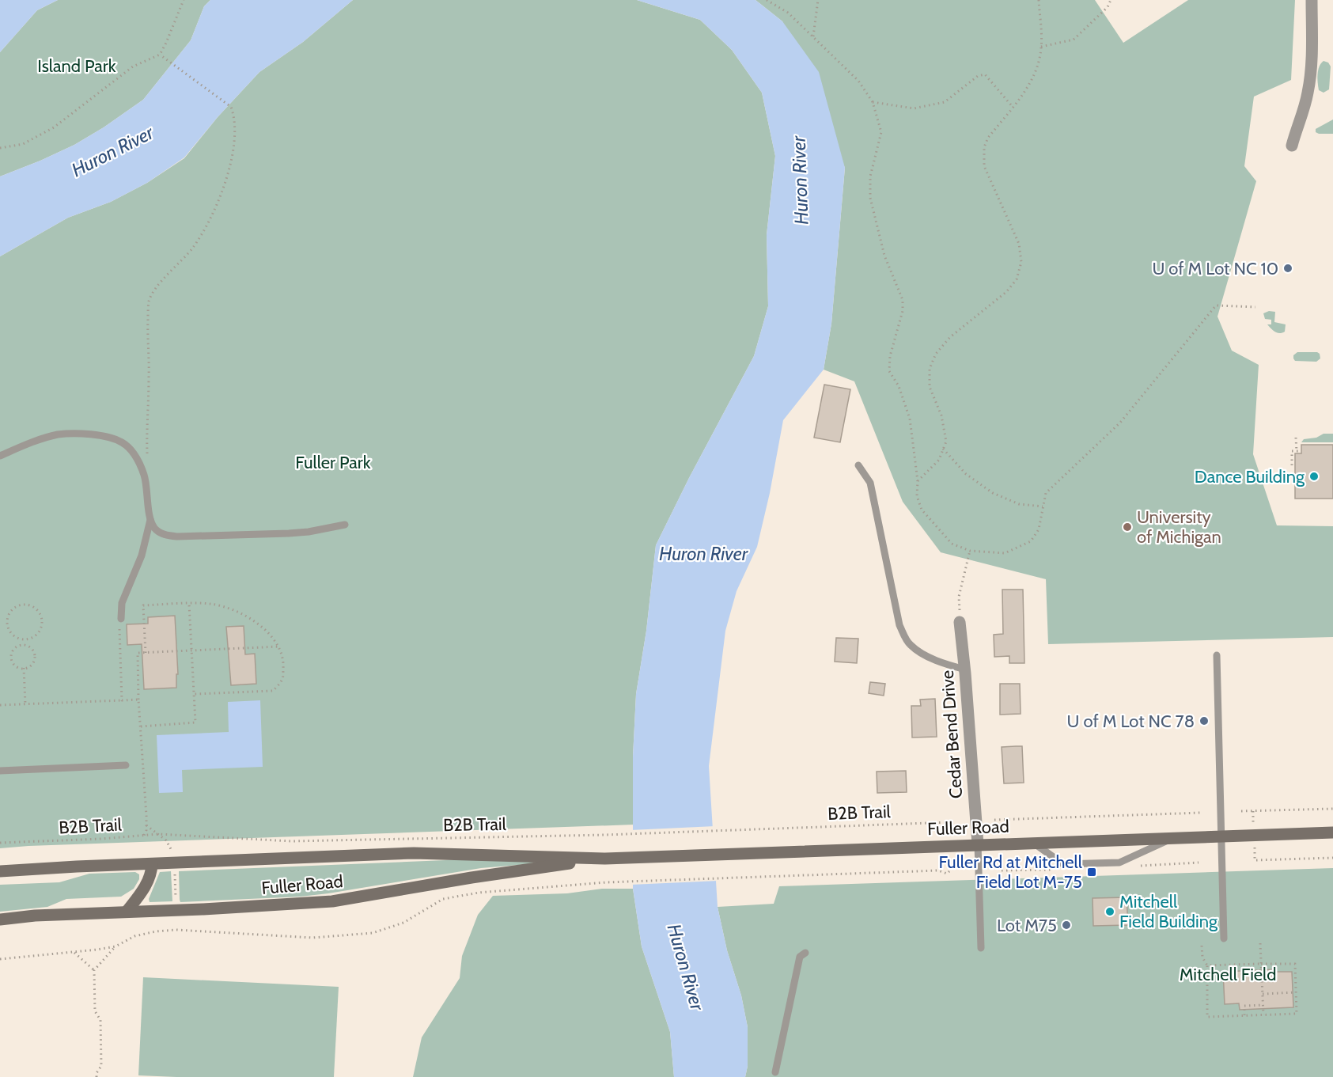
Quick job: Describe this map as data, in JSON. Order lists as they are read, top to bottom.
{
  "streets": {
    "main road": ["Fuller Road"],
    "street": ["Cedar Bend Drive"],
    "path": ["B2B Trail"]
  },
  "crossings": [
    ["Cedar Bend Drive", "Fuller Road"]
  ],
  "water": ["Huron River"],
  "parks": ["Island Park", "Fuller Park", "Mitchell Field"],
  "places": {
    "other": [
      "U of M Lot NC 10",
      "Dance Building",
      "University of Michigan",
      "U of M Lot NC 78",
      "Mitchell Field Building",
      "Lot M75"
    ],
    "transit": ["Fuller Rd at Mitchell Field Lot M-75"]
  }
}
